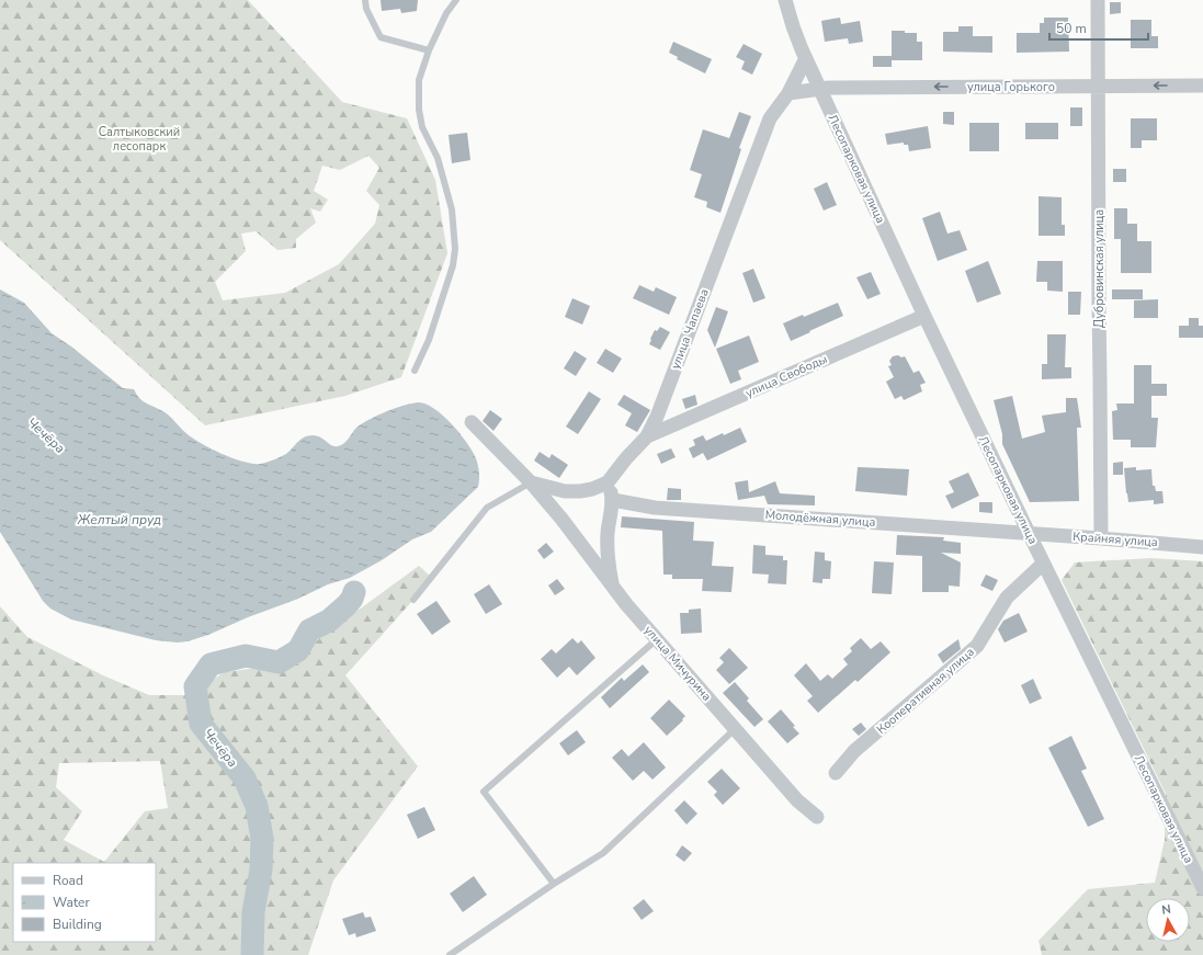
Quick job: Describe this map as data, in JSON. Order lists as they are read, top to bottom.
{
  "streets": {
    "street": [
      "улица Горького",
      "Лесопарковая улица",
      "Дубровинская улица",
      "улица Чапаева",
      "улица Свободы",
      "Молодёжная улица",
      "Крайняя улица",
      "улица Мичурина",
      "Кооперативная улица"
    ]
  },
  "crossings": [
    ["улица Горького", "Лесопарковая улица"],
    ["улица Горького", "Дубровинская улица"],
    ["Лесопарковая улица", "улица Чапаева"],
    ["Лесопарковая улица", "улица Свободы"],
    ["Лесопарковая улица", "Молодёжная улица"],
    ["Лесопарковая улица", "Крайняя улица"],
    ["Лесопарковая улица", "Кооперативная улица"],
    ["Дубровинская улица", "Крайняя улица"],
    ["улица Чапаева", "улица Свободы"],
    ["Молодёжная улица", "Крайняя улица"]
  ],
  "one_way": ["улица Горького"],
  "water": ["Чечёра", "Желтый пруд"],
  "parks": ["Салтыковский лесопарк"],
  "legend": ["Road", "Water", "Building"],
  "scale_bar": "50 m",
  "north": "top"
}
